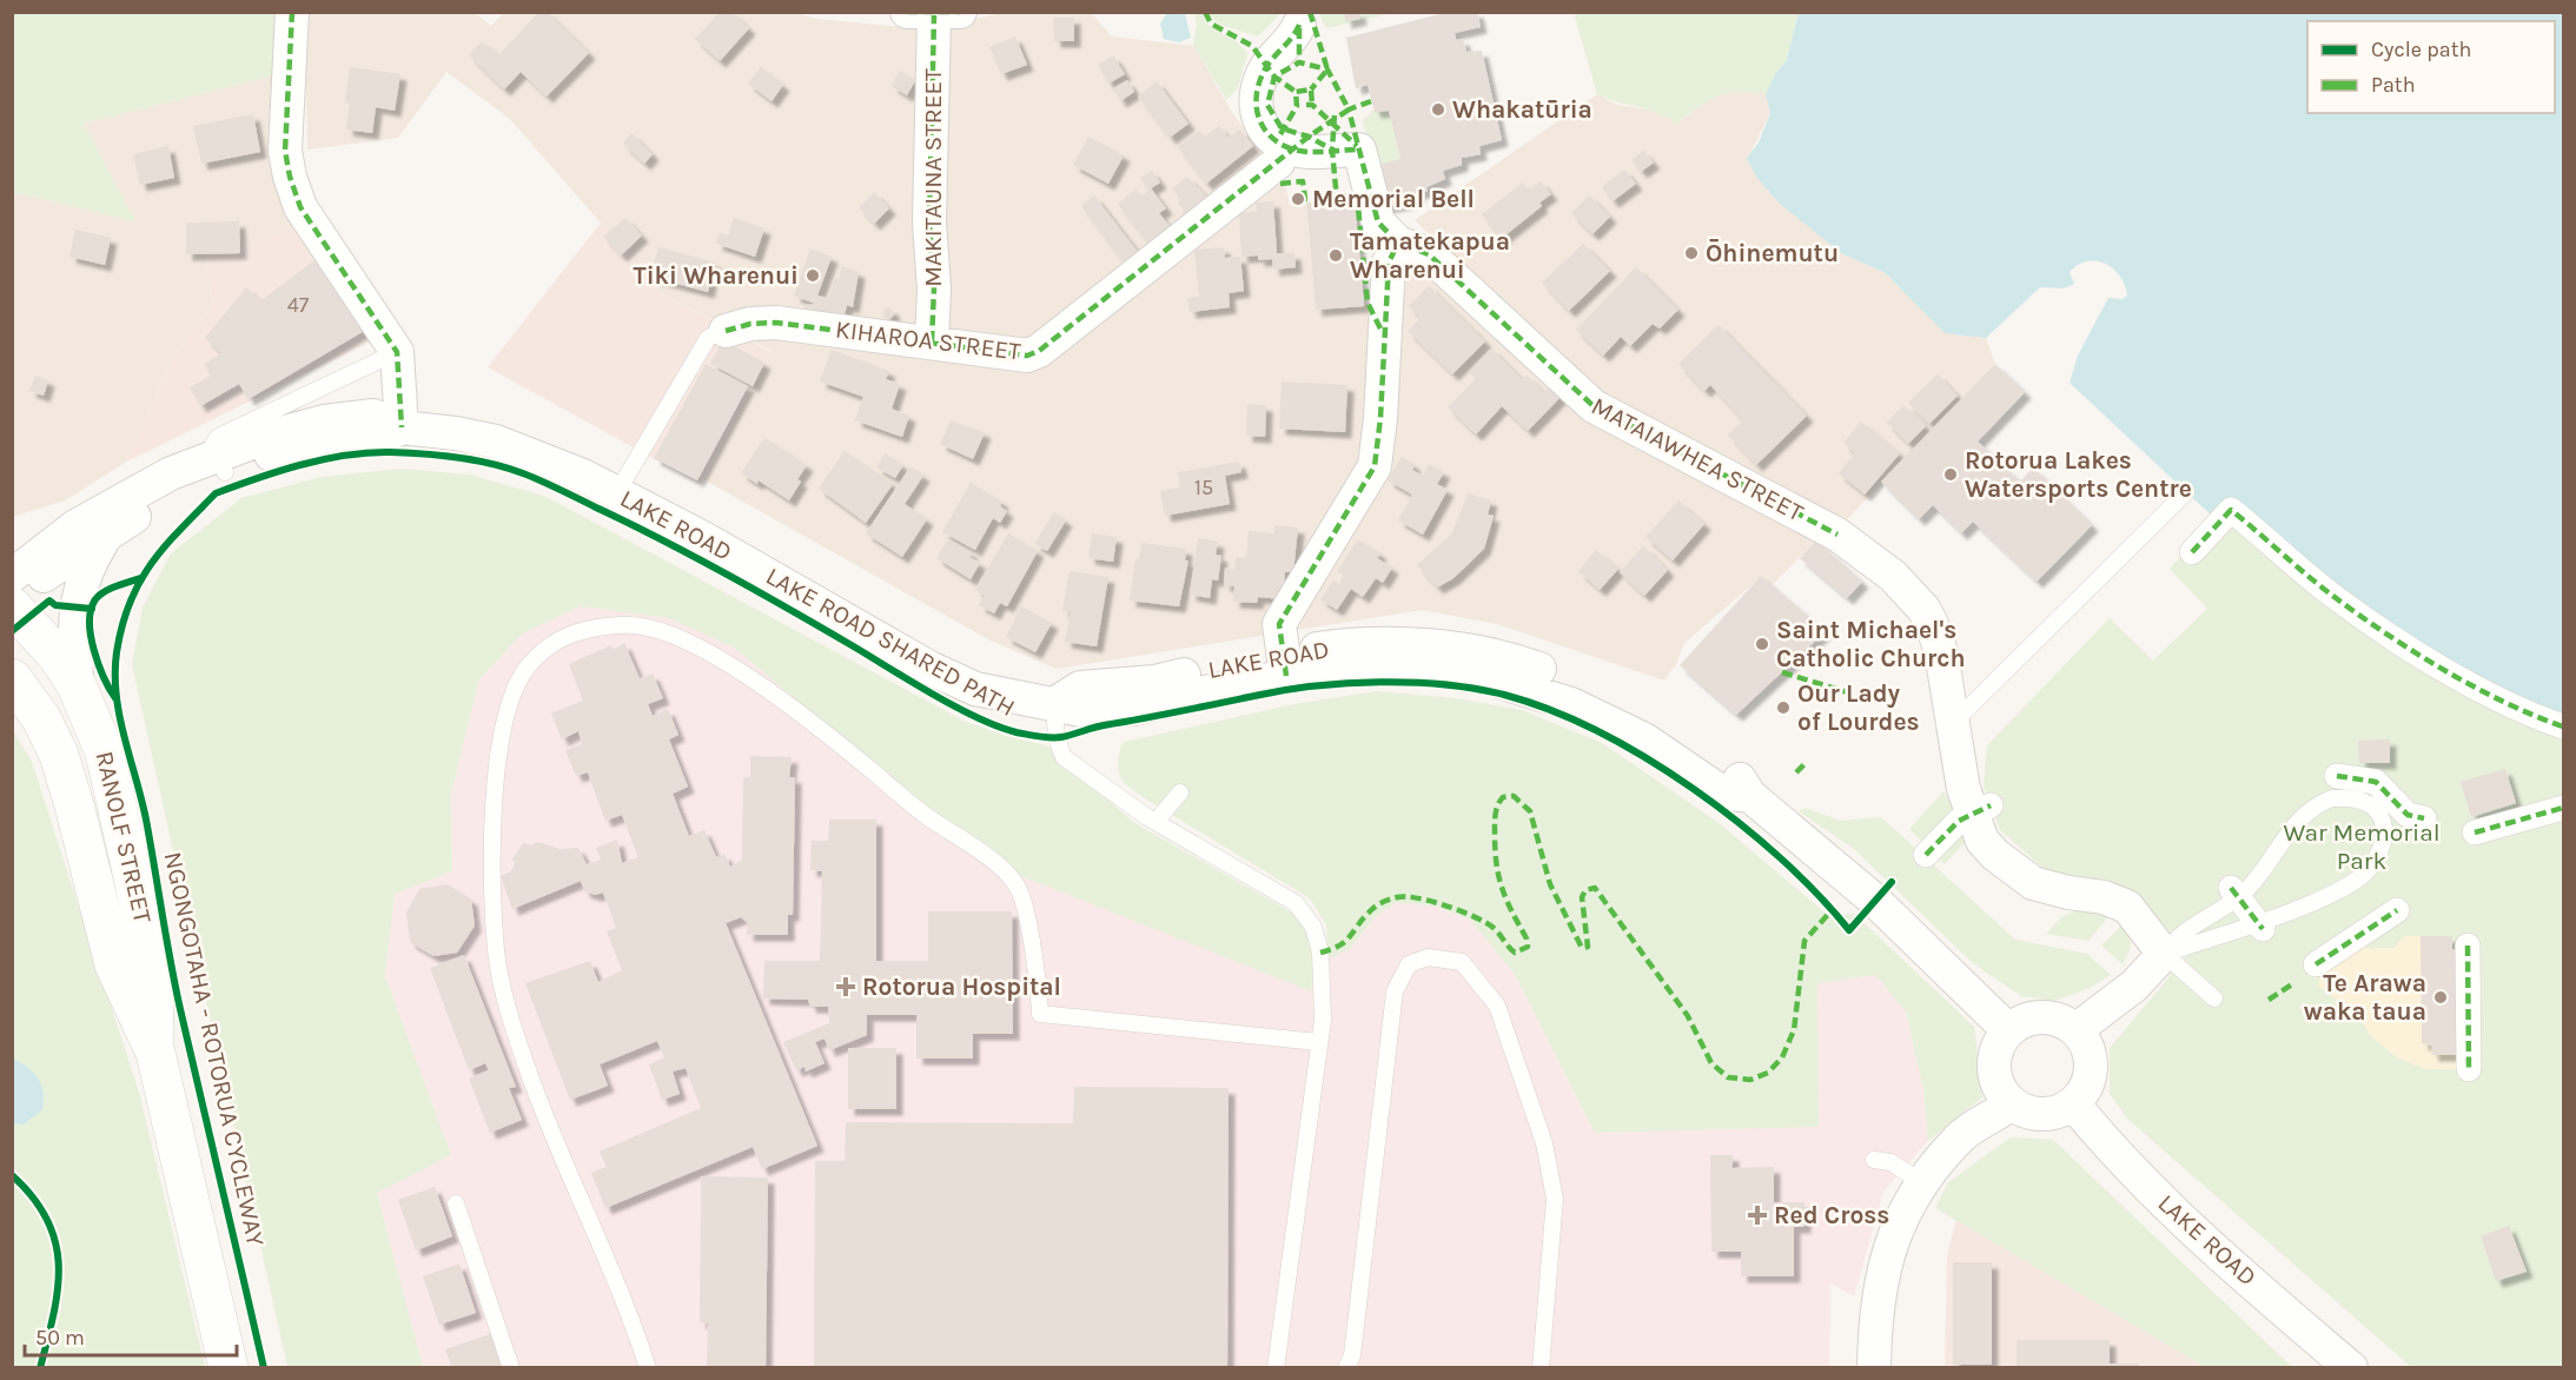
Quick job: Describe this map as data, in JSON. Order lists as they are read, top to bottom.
{
  "streets": {
    "main road": ["RANOLF STREET"],
    "street": [
      "MAKITAUNA STREET",
      "KIHAROA STREET",
      "MATAIAWHEA STREET",
      "LAKE ROAD"
    ],
    "cycle path": ["LAKE ROAD SHARED PATH"]
  },
  "crossings": [
    ["MAKITAUNA STREET", "KIHAROA STREET"],
    ["LAKE ROAD", "RANOLF STREET"]
  ],
  "parks": ["War Memorial Park"],
  "places": {
    "other": [
      "Whakatūria",
      "Memorial Bell",
      "Ōhinemutu",
      "Tamatekapua Wharenui",
      "Tiki Wharenui",
      "Rotorua Lakes Watersports Centre",
      "Saint Michael's Catholic Church",
      "Our Lady of Lourdes",
      "Te Arawa waka taua"
    ],
    "health": ["Rotorua Hospital", "Red Cross"]
  },
  "house_numbers": ["47", "15"],
  "legend": ["Cycle path", "Path"],
  "scale_bar": "50 m"
}
